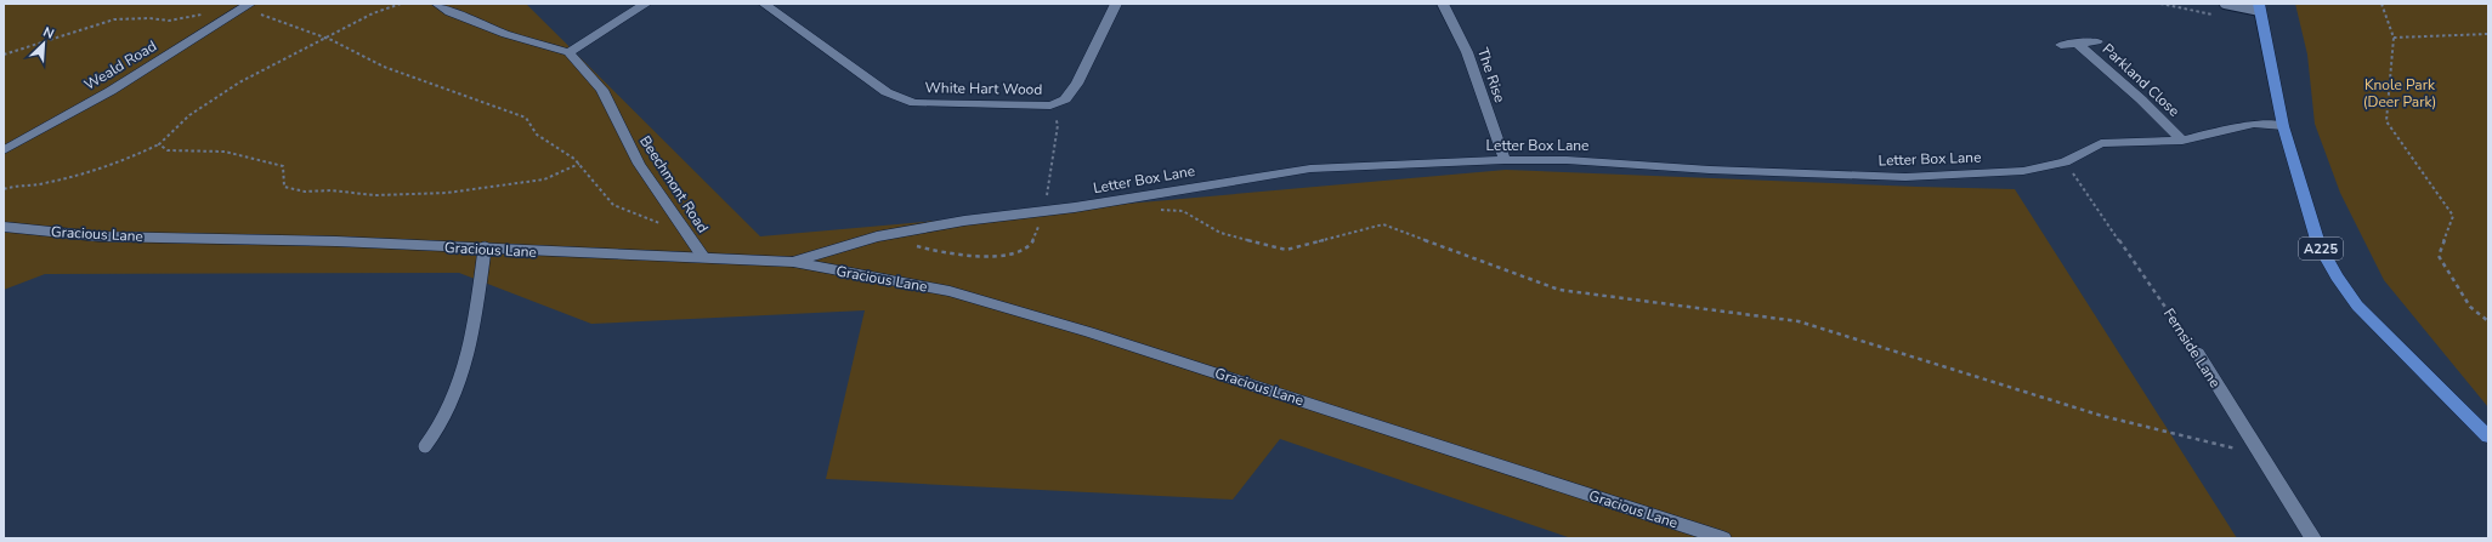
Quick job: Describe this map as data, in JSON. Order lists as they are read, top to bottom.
{
  "streets": {
    "main road": ["A225"],
    "street": [
      "Weald Road",
      "The Rise",
      "Parkland Close",
      "White Hart Wood",
      "Letter Box Lane",
      "Beechmont Road",
      "Gracious Lane",
      "Fernside Lane"
    ]
  },
  "crossings": [
    ["The Rise", "Letter Box Lane"],
    ["Parkland Close", "Letter Box Lane"],
    ["Letter Box Lane", "Gracious Lane"],
    ["Letter Box Lane", "A225"],
    ["Letter Box Lane", "Fernside Lane"],
    ["Beechmont Road", "Gracious Lane"]
  ],
  "parks": ["Knole Park (Deer Park)"],
  "north": "top right"
}
